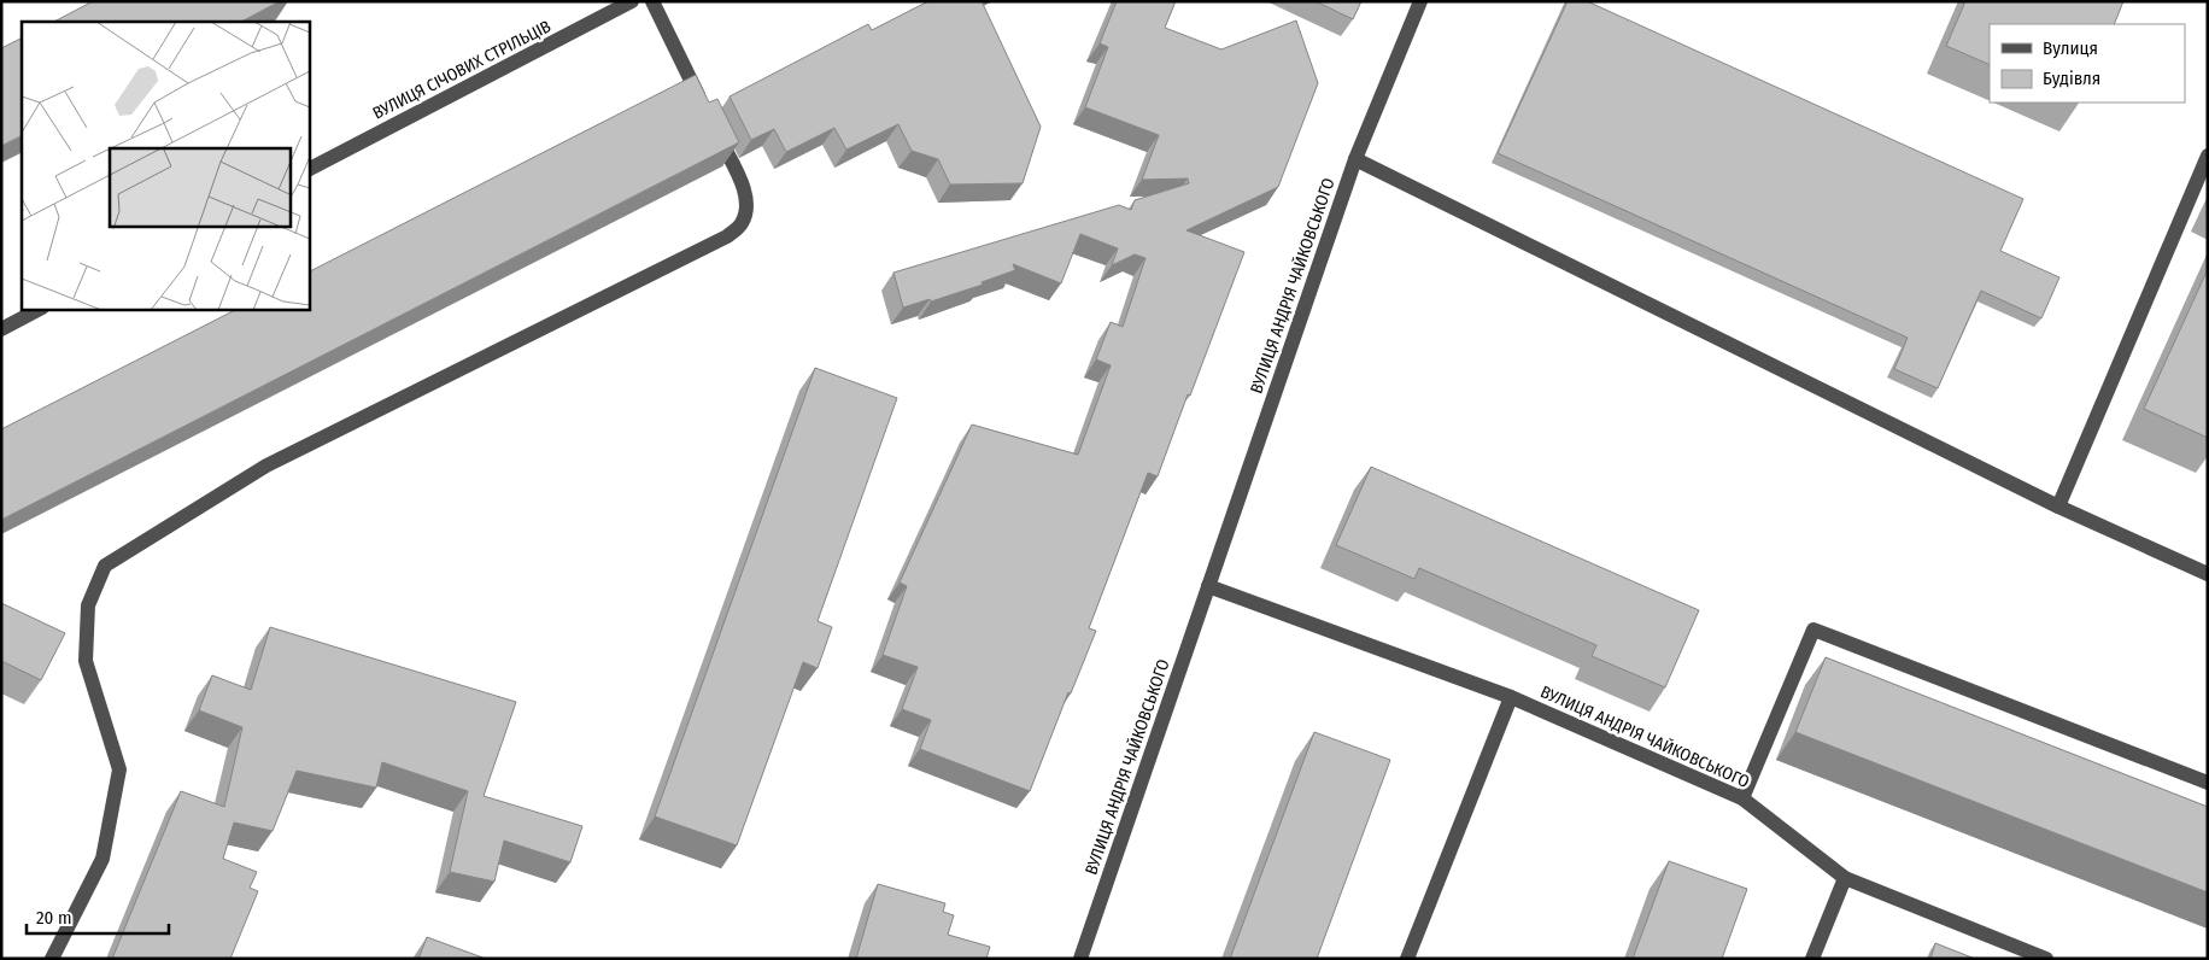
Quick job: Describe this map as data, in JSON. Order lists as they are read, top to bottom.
{
  "streets": {
    "street": ["ВУЛИЦЯ СІЧОВИХ СТРІЛЬЦІВ", "ВУЛИЦЯ АНДРІЯ ЧАЙКОВСЬКОГО"]
  },
  "legend": ["Вулиця", "Будівля"],
  "scale_bar": "20 m"
}
